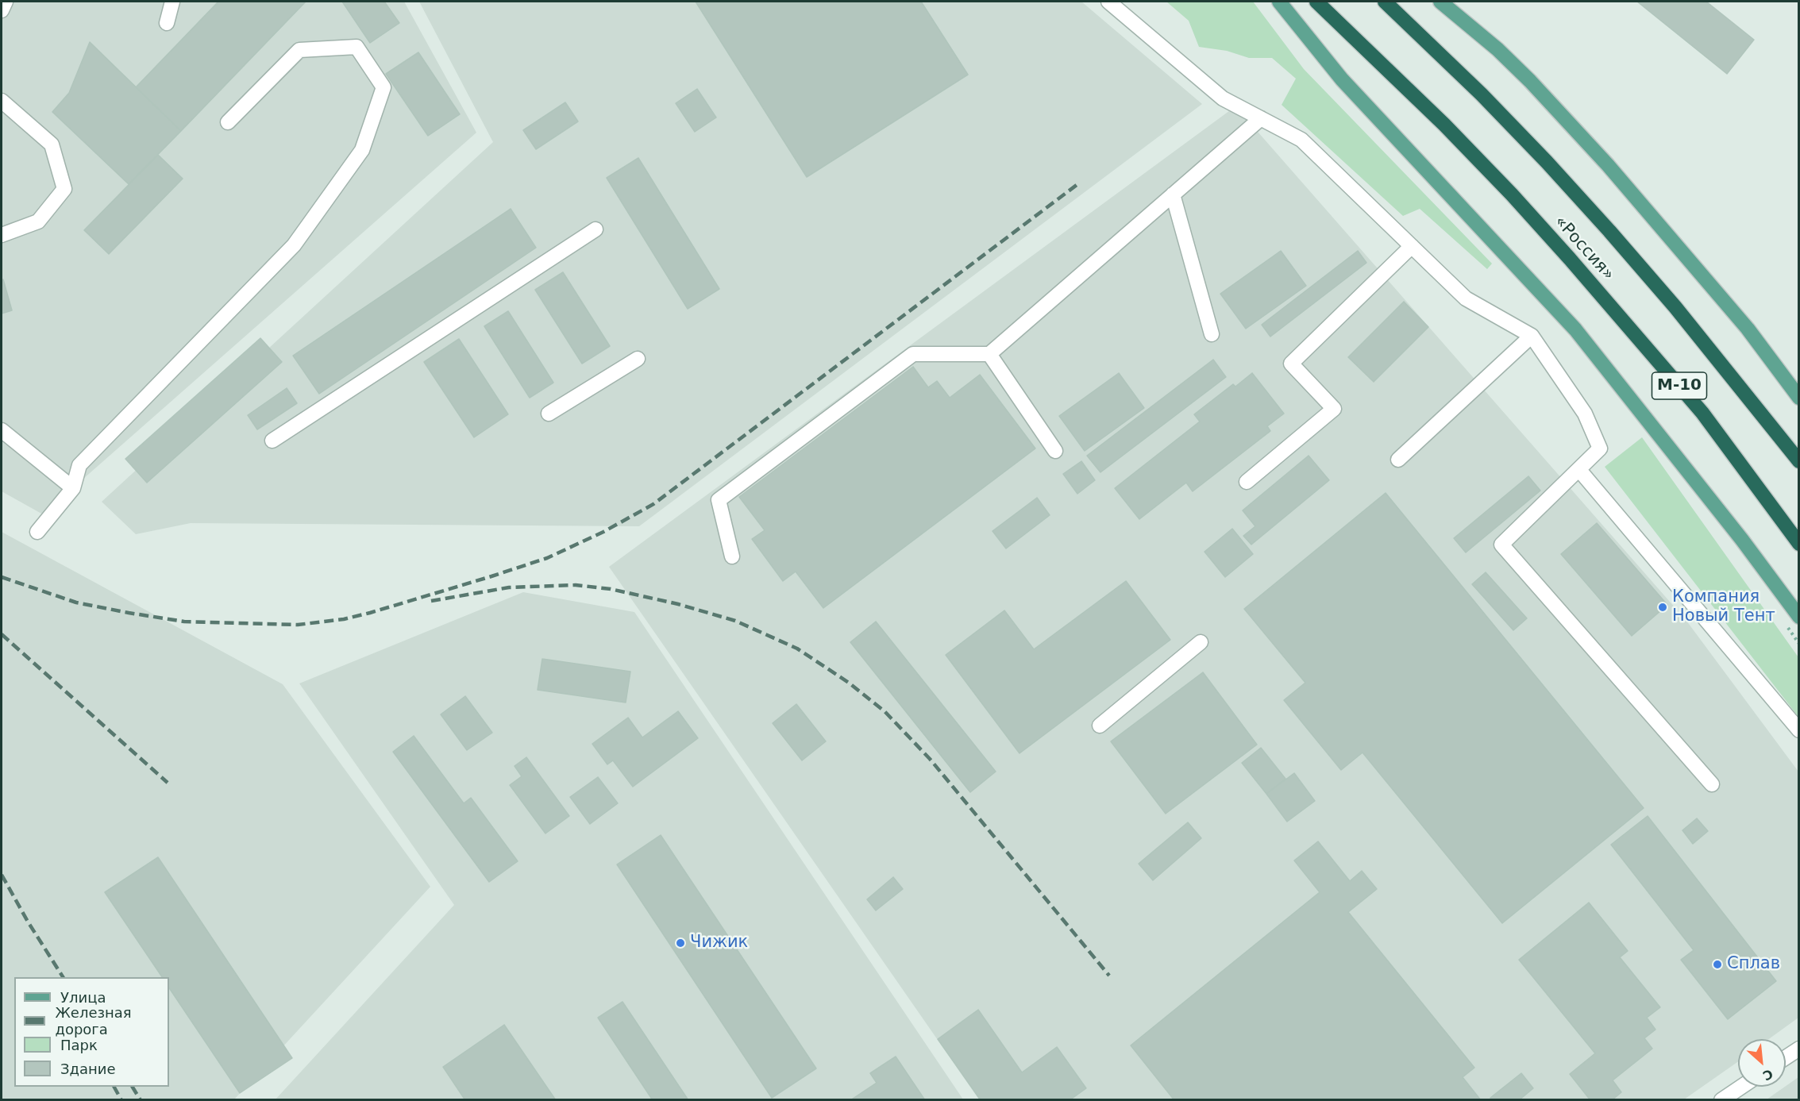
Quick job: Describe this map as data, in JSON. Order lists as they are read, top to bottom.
{
  "streets": {
    "highway": ["«Россия»", "М-10"]
  },
  "places": ["Компания Новый Тент", "Чижик", "Сплав"],
  "legend": [
    "Улица",
    "Железная дорога",
    "Парк",
    "Здание"
  ],
  "north": "bottom right"
}
